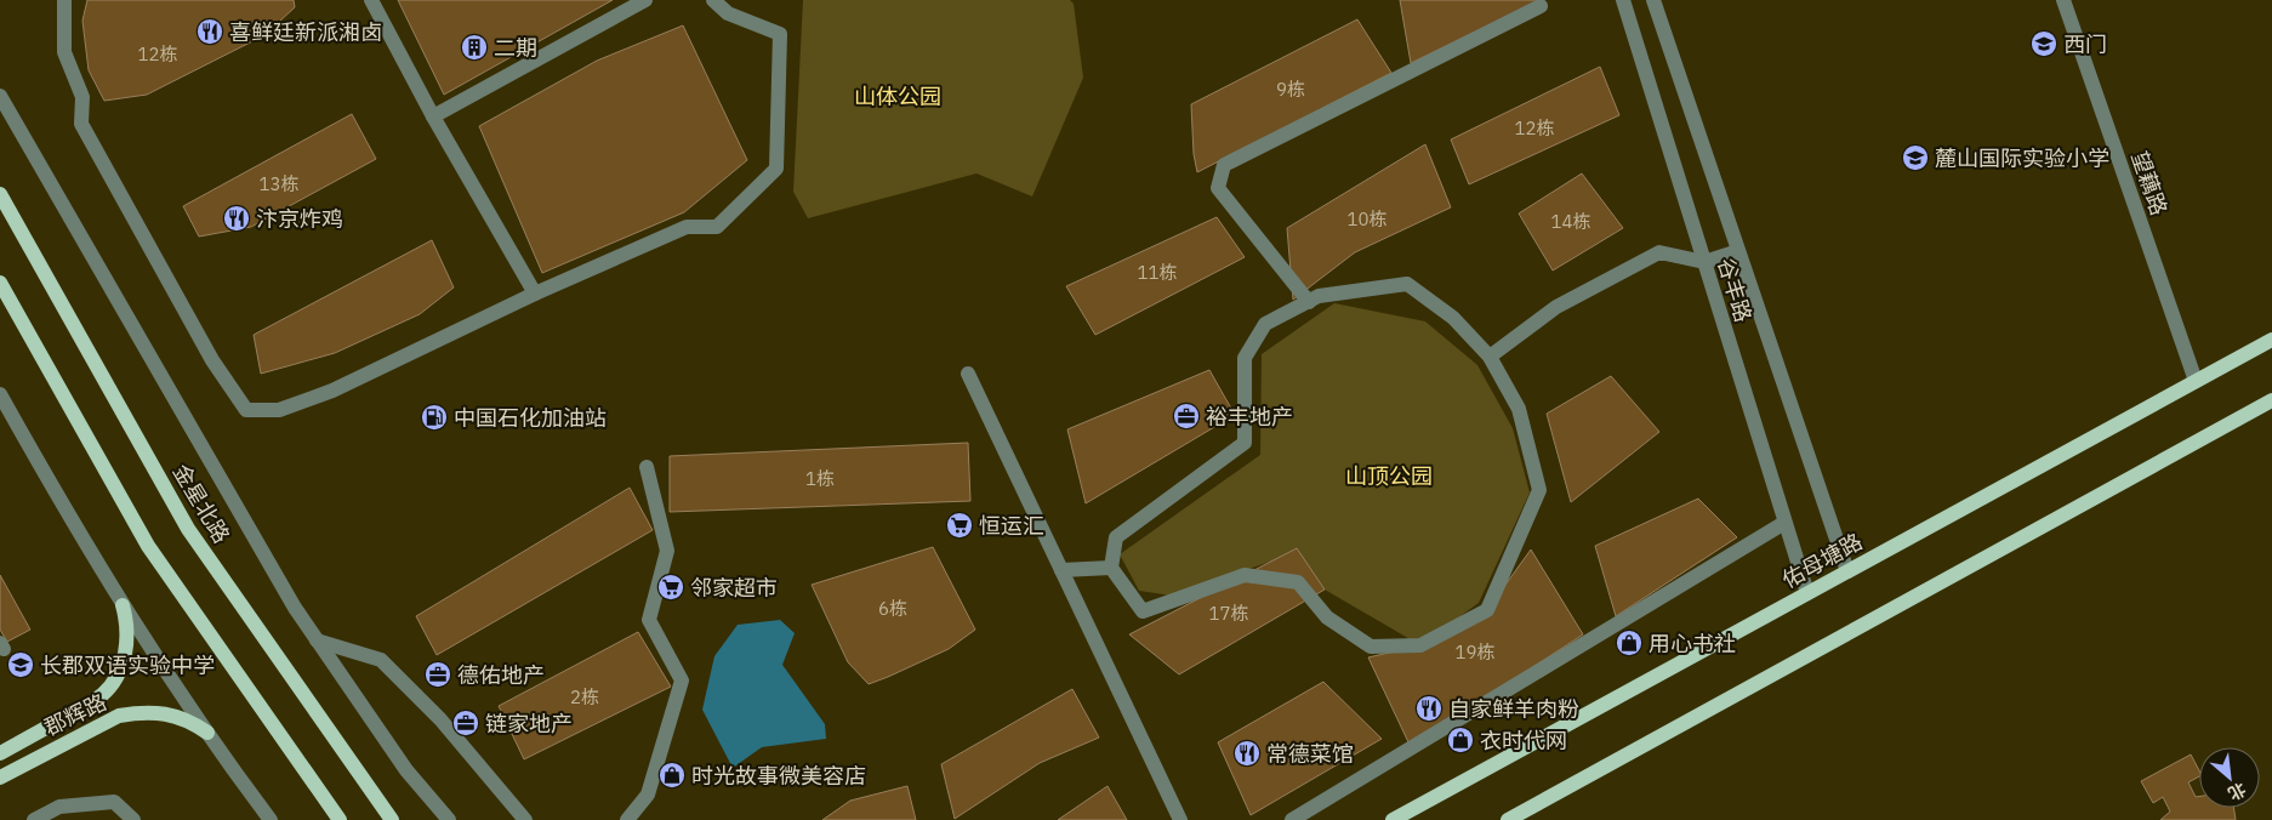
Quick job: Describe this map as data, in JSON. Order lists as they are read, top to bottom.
{
  "streets": {
    "main road": ["金星北路", "佑母塘路", "郡辉路"],
    "street": ["望藕路", "谷丰路"]
  },
  "crossings": [
    ["望藕路", "佑母塘路"],
    ["谷丰路", "佑母塘路"]
  ],
  "parks": ["山体公园", "山顶公园"],
  "places": {
    "restaurant": [
      "喜鲜廷新派湘卤",
      "汴京炸鸡",
      "自家鲜羊肉粉",
      "常德菜馆"
    ],
    "school or university": ["西门", "麓山国际实验小学", "长郡双语实验中学"],
    "building": ["二期"],
    "office": ["裕丰地产", "德佑地产", "链家地产"],
    "fuel station": ["中国石化加油站"],
    "supermarket": ["恒运汇", "邻家超市"],
    "shop": ["用心书社", "衣时代网", "时光故事微美容店"]
  },
  "house_numbers": [
    "12栋",
    "9栋",
    "12栋",
    "13栋",
    "10栋",
    "14栋",
    "11栋",
    "1栋",
    "6栋",
    "17栋",
    "19栋",
    "2栋"
  ],
  "north": "bottom right"
}
